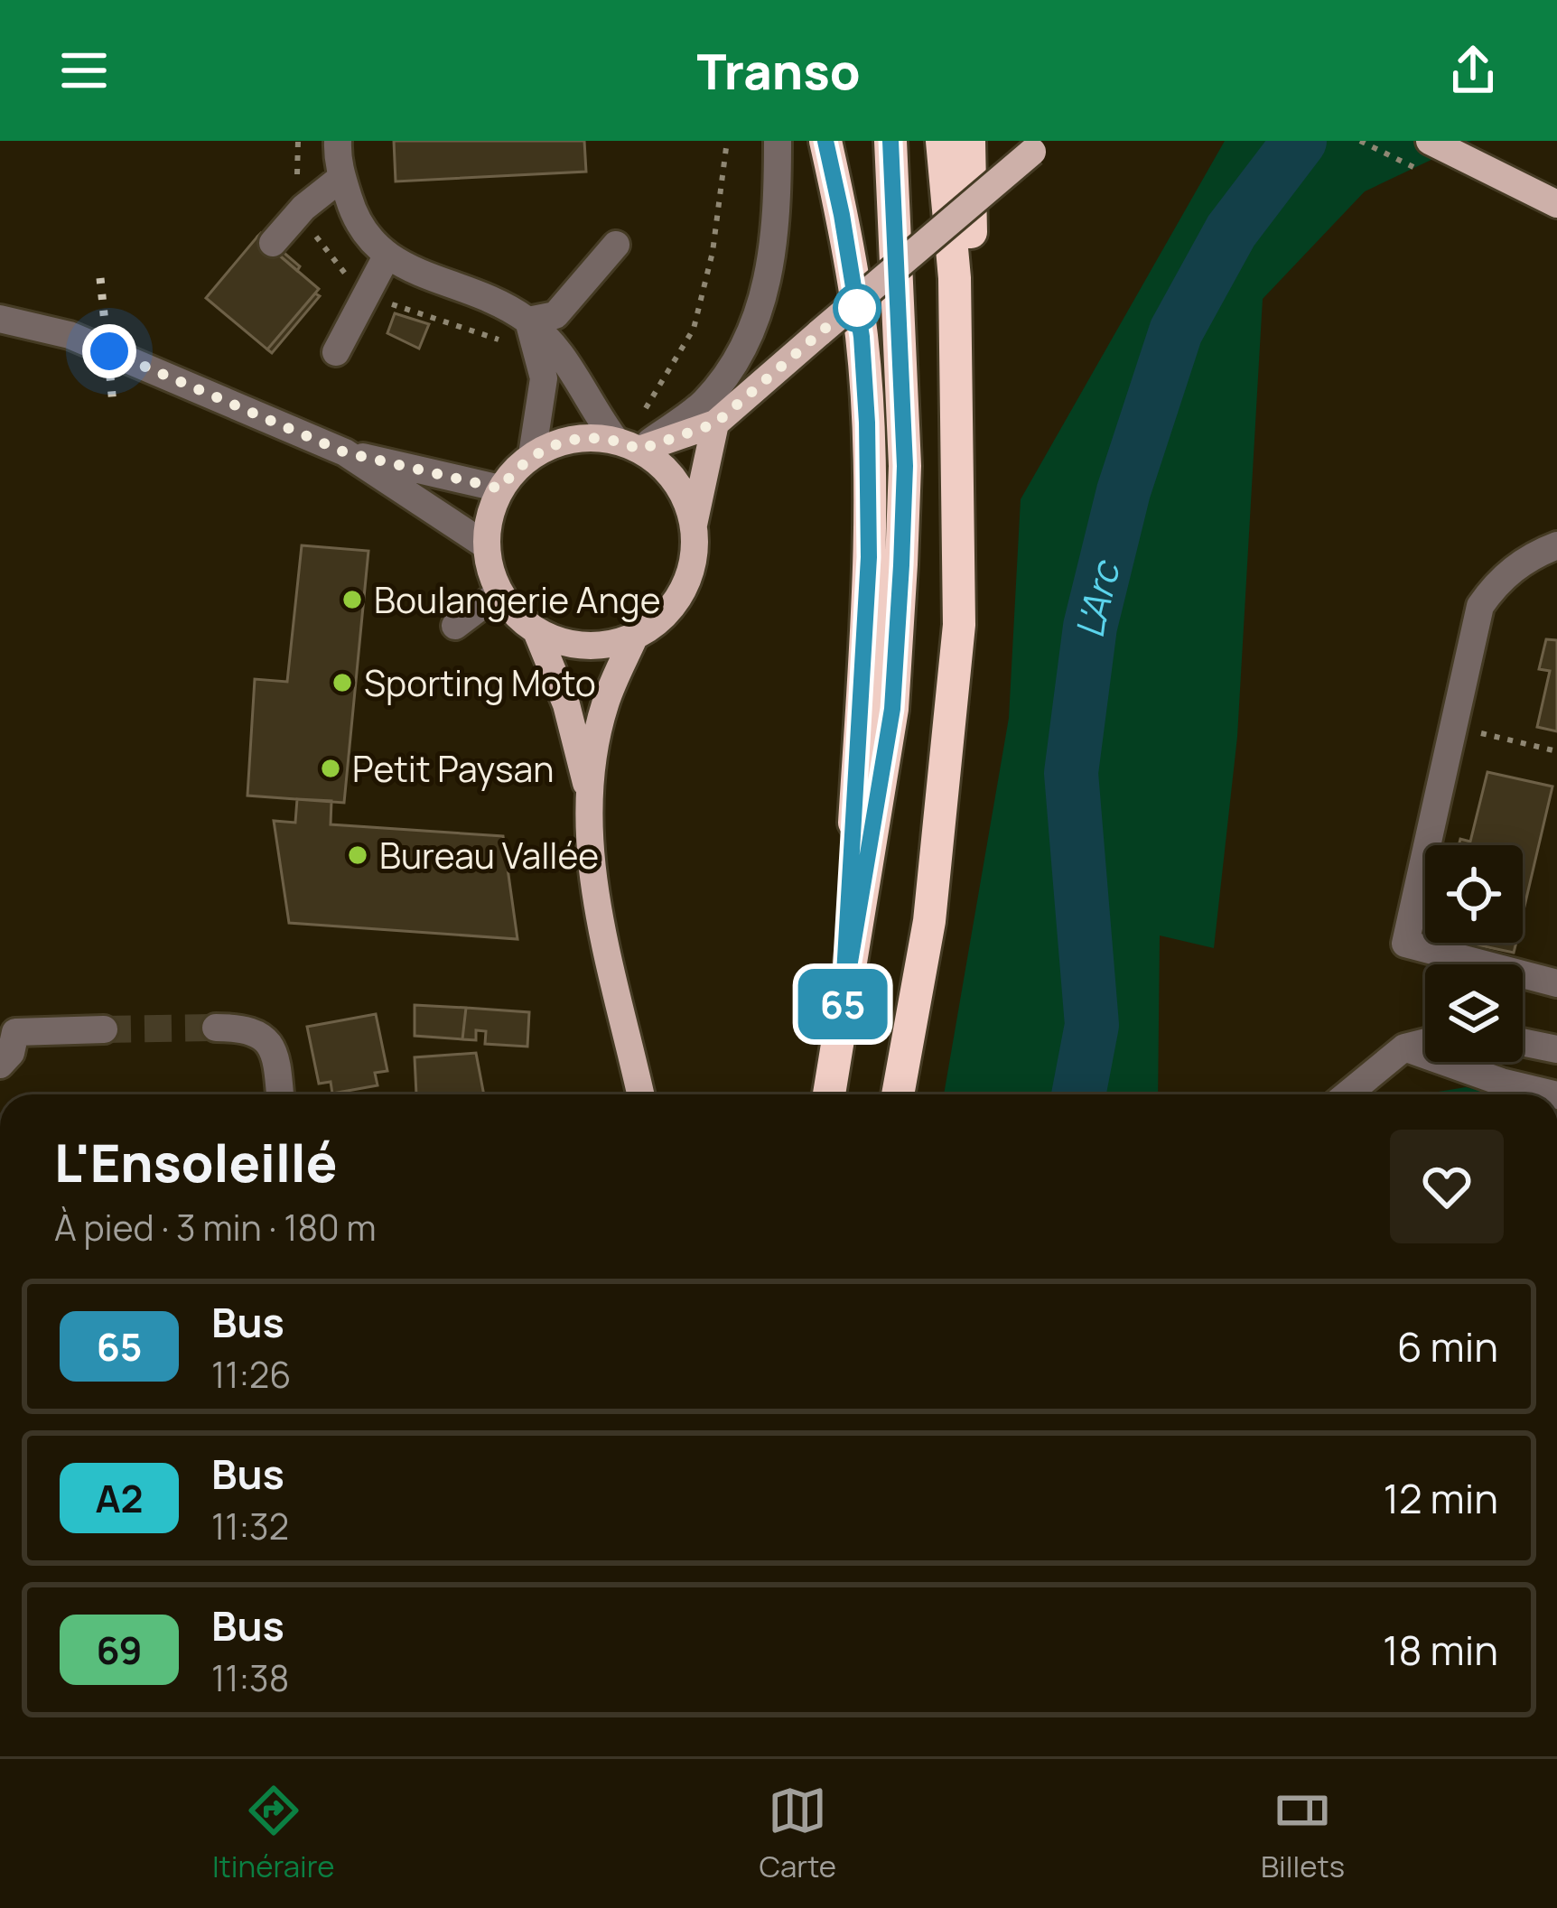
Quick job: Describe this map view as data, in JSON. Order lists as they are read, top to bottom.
{
  "water": ["L'Arc"],
  "places": [
    "Boulangerie Ange",
    "Sporting Moto",
    "Petit Paysan",
    "Bureau Vallée"
  ],
  "lines": ["bus line 65"],
  "page": {
    "header": "Transo",
    "on_map": "65",
    "heading": ["L'Ensoleillé", "À pied · 3 min · 180 m"],
    "list": [
      {
        "mark": "65",
        "name": "Bus",
        "note": "11:26",
        "value": "6 min"
      },
      {
        "mark": "A2",
        "name": "Bus",
        "note": "11:32",
        "value": "12 min"
      },
      {
        "mark": "69",
        "name": "Bus",
        "note": "11:38",
        "value": "18 min"
      }
    ],
    "tabs": ["Itinéraire", "Carte", "Billets"]
  }
}
